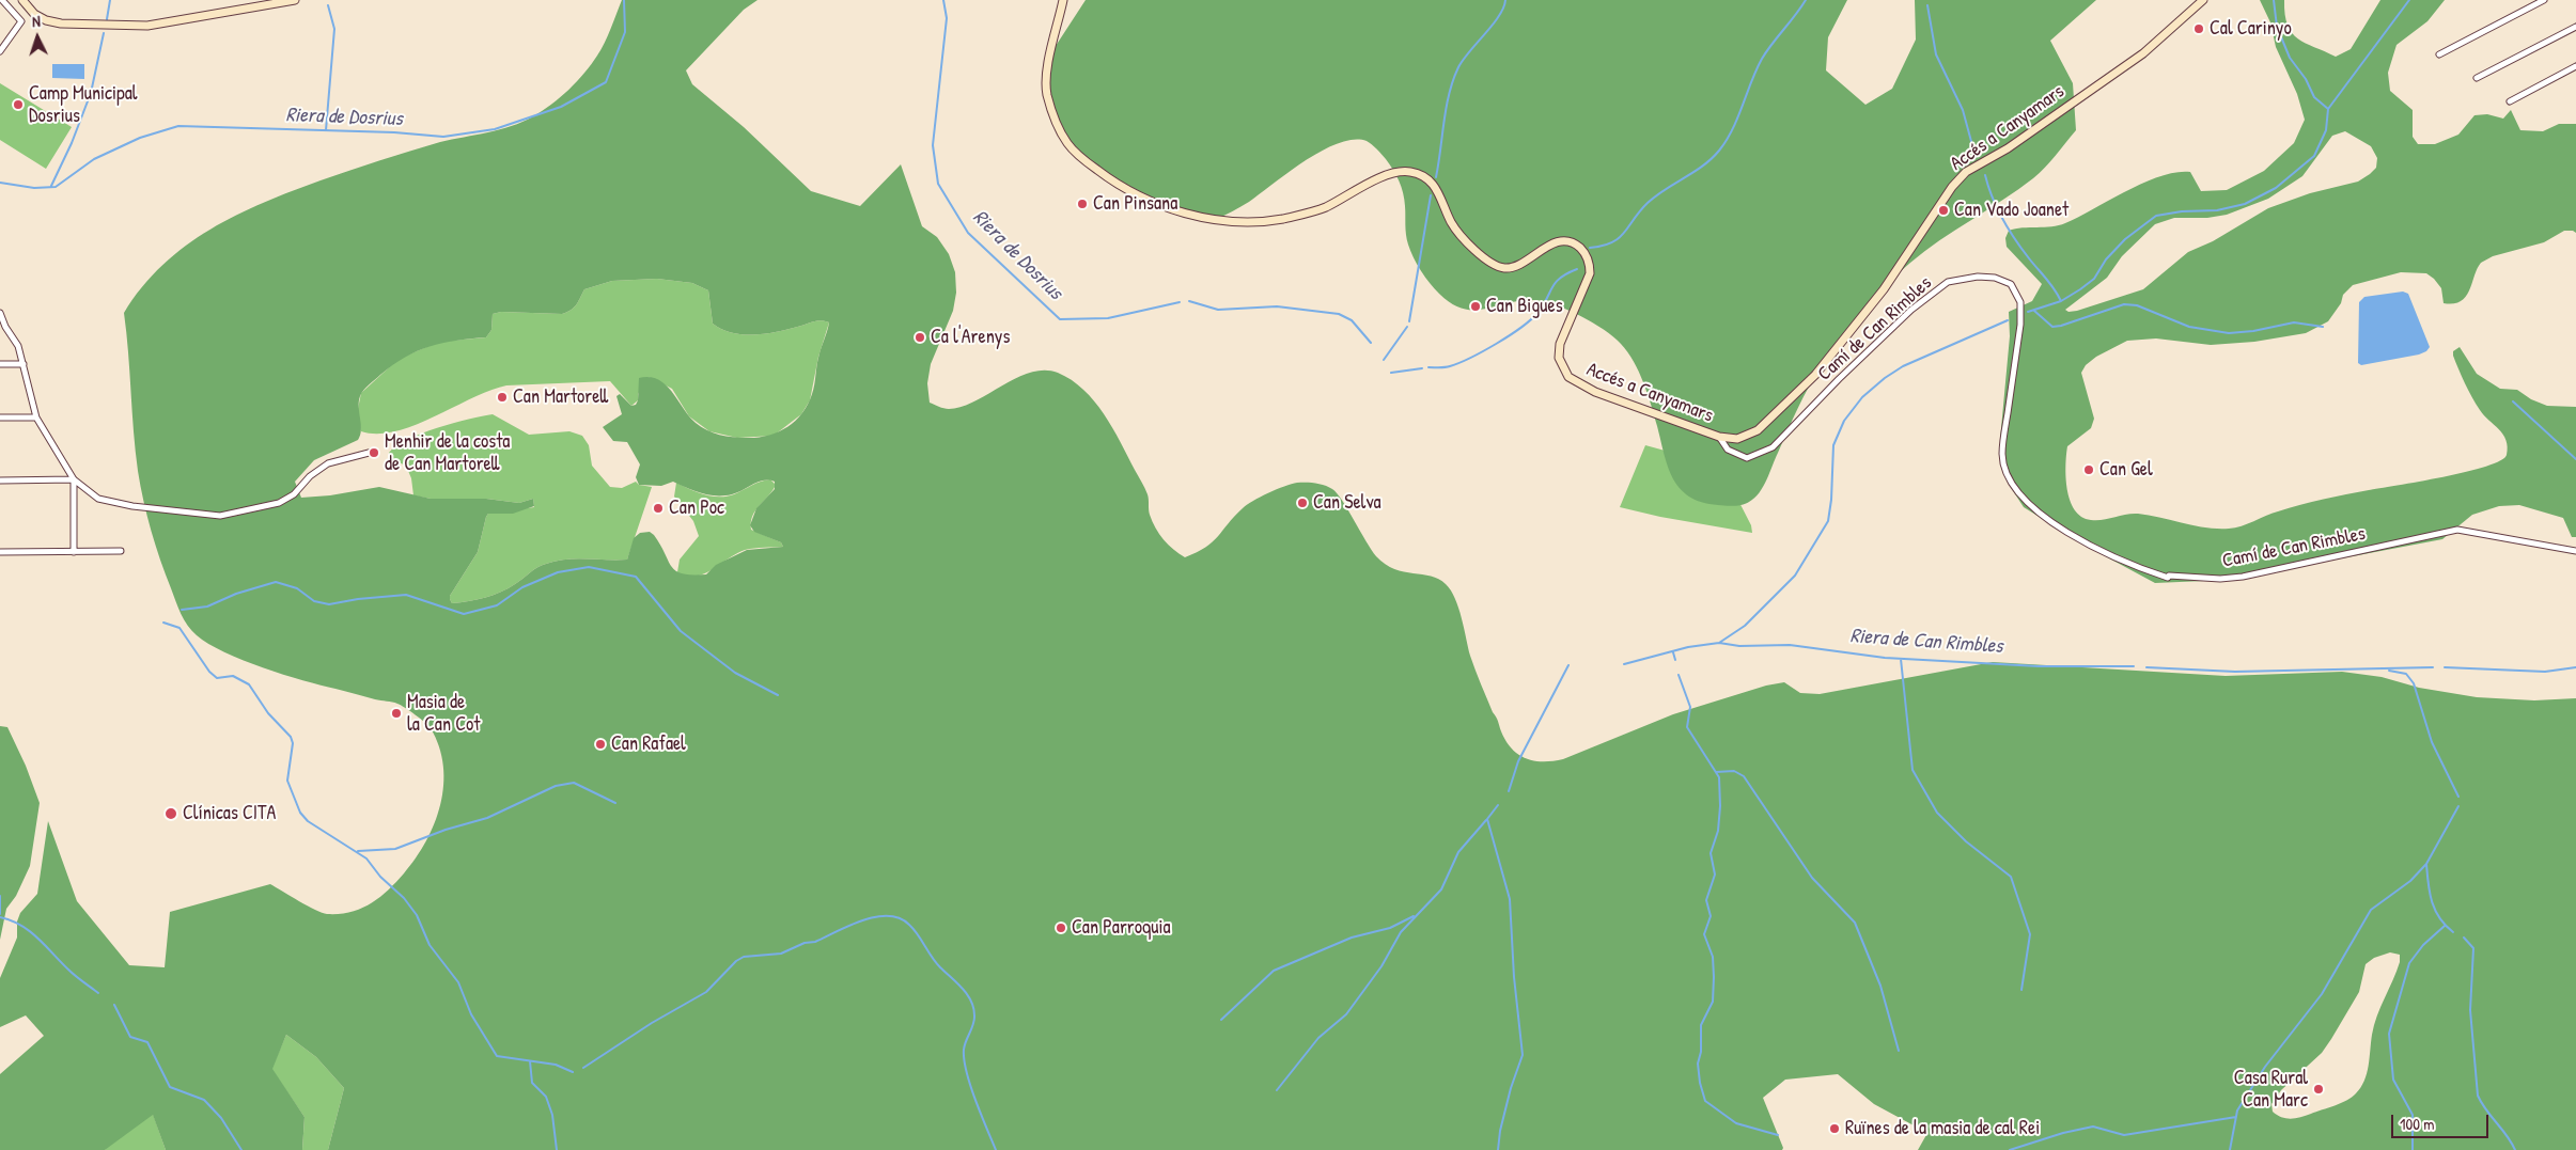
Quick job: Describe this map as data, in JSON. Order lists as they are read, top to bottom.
{
  "streets": {
    "street": ["Accés a Canyamars", "Camí de Can Rimbles"]
  },
  "crossings": [
    ["Accés a Canyamars", "Camí de Can Rimbles"]
  ],
  "water": ["Riera de Dosrius", "Riera de Can Rimbles"],
  "places": [
    "Cal Carinyo",
    "Camp Municipal Dosrius",
    "Can Pinsana",
    "Can Vado Joanet",
    "Can Bigues",
    "Ca l'Arenys",
    "Can Martorell",
    "Menhir de la costa de Can Martorell",
    "Can Gel",
    "Can Selva",
    "Can Poc",
    "Masia de la Can Cot",
    "Can Rafael",
    "Clínicas CITA",
    "Can Parroquia",
    "Casa Rural Can Marc",
    "Ruïnes de la masia de cal Rei"
  ],
  "scale_bar": "100 m",
  "north": "top"
}
